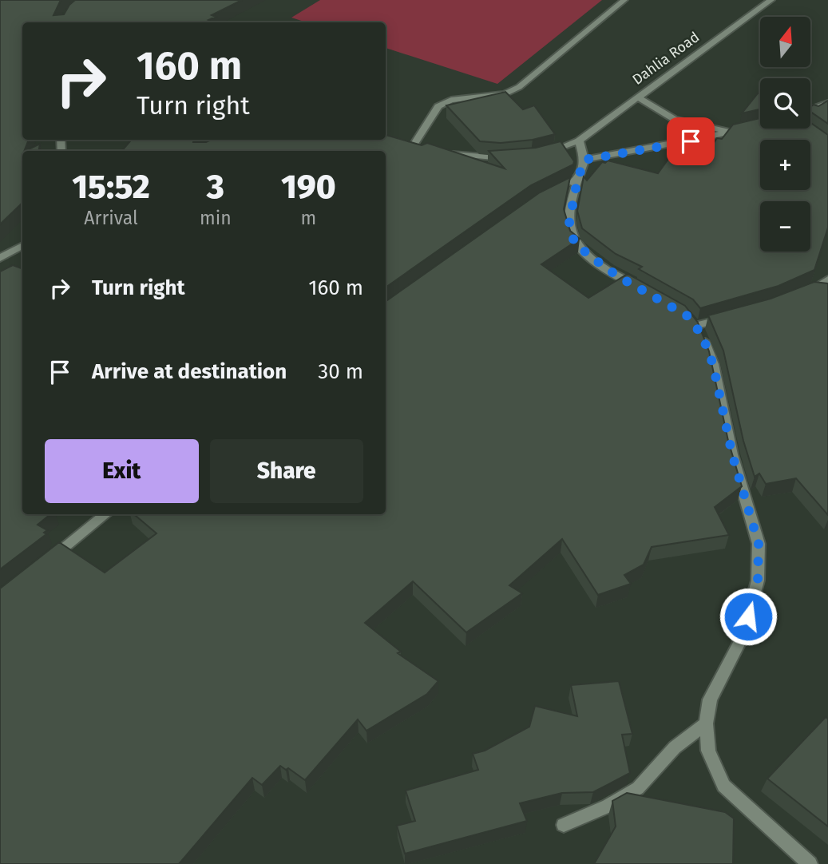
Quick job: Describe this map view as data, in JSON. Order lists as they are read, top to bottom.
{
  "streets": {
    "street": ["Dahlia Road"]
  },
  "north": "top",
  "page": {
    "map_buttons": ["+", "−"],
    "turn": ["160 m", "Turn right"],
    "eta": [
      "15:52",
      "Arrival",
      "3",
      "min",
      "190",
      "m"
    ],
    "list": [
      {
        "name": "Turn right",
        "value": "160 m"
      },
      {
        "name": "Arrive at destination",
        "value": "30 m"
      }
    ],
    "buttons": ["Exit", "Share"]
  }
}
